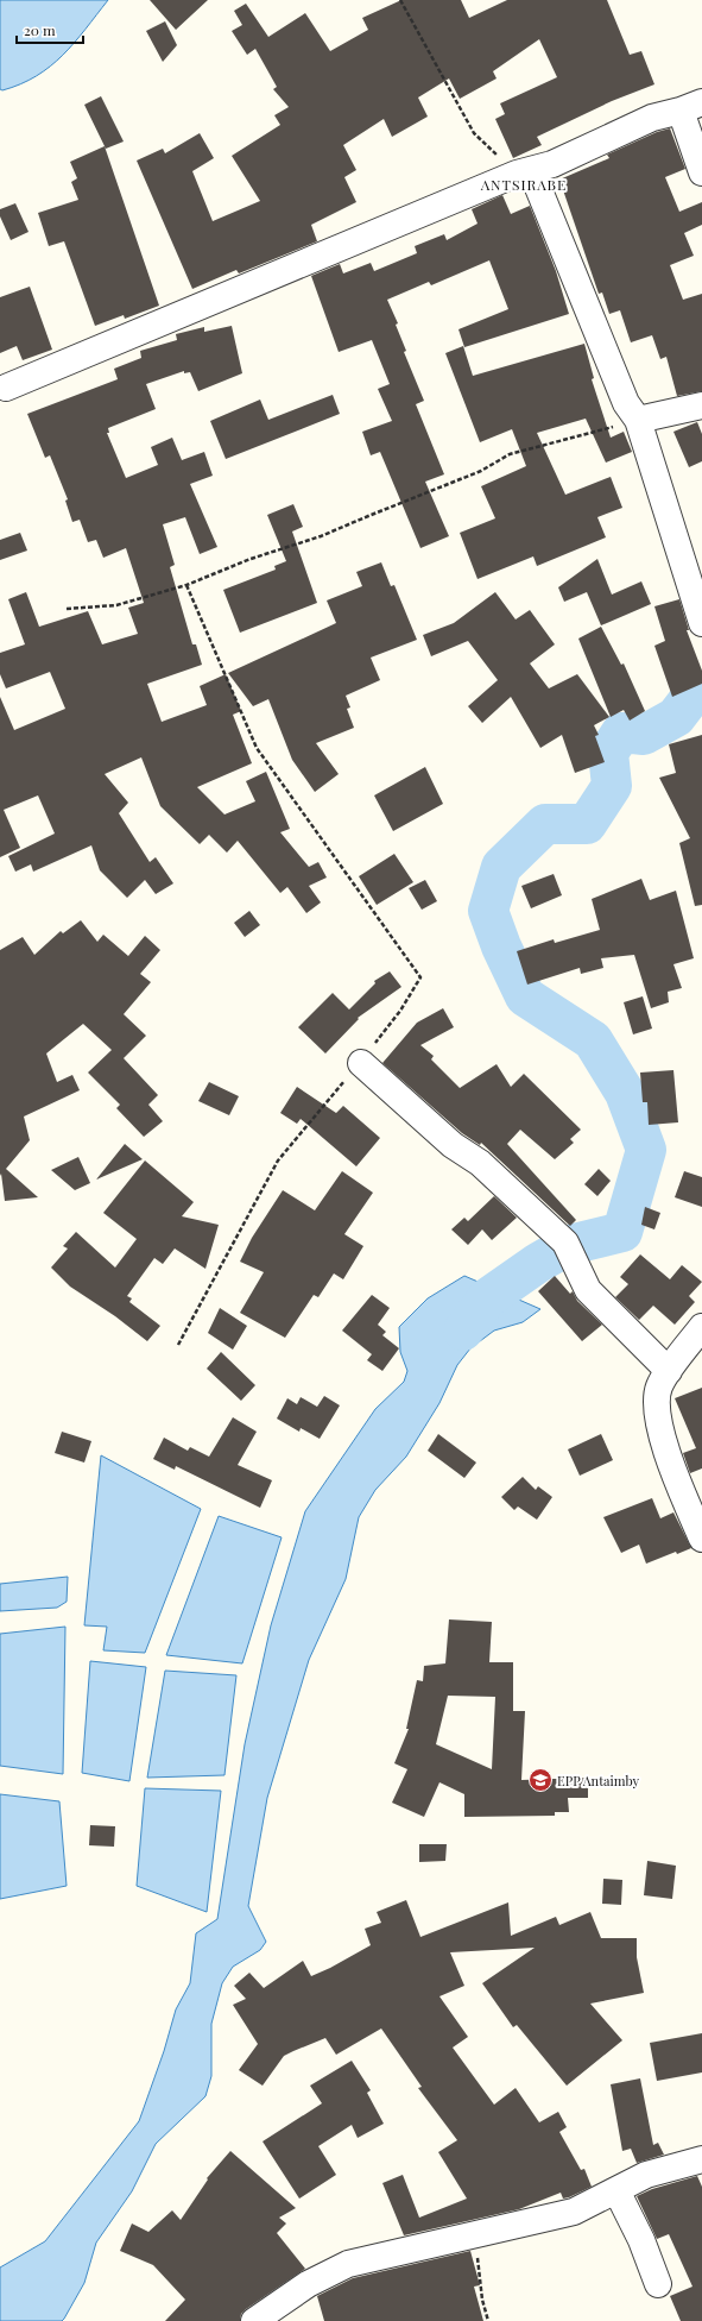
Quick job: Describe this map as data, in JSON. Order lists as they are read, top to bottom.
{
  "districts": ["ANTSIRABE"],
  "places": {
    "school or university": ["EPP Antaimby"]
  },
  "scale_bar": "20 m"
}
